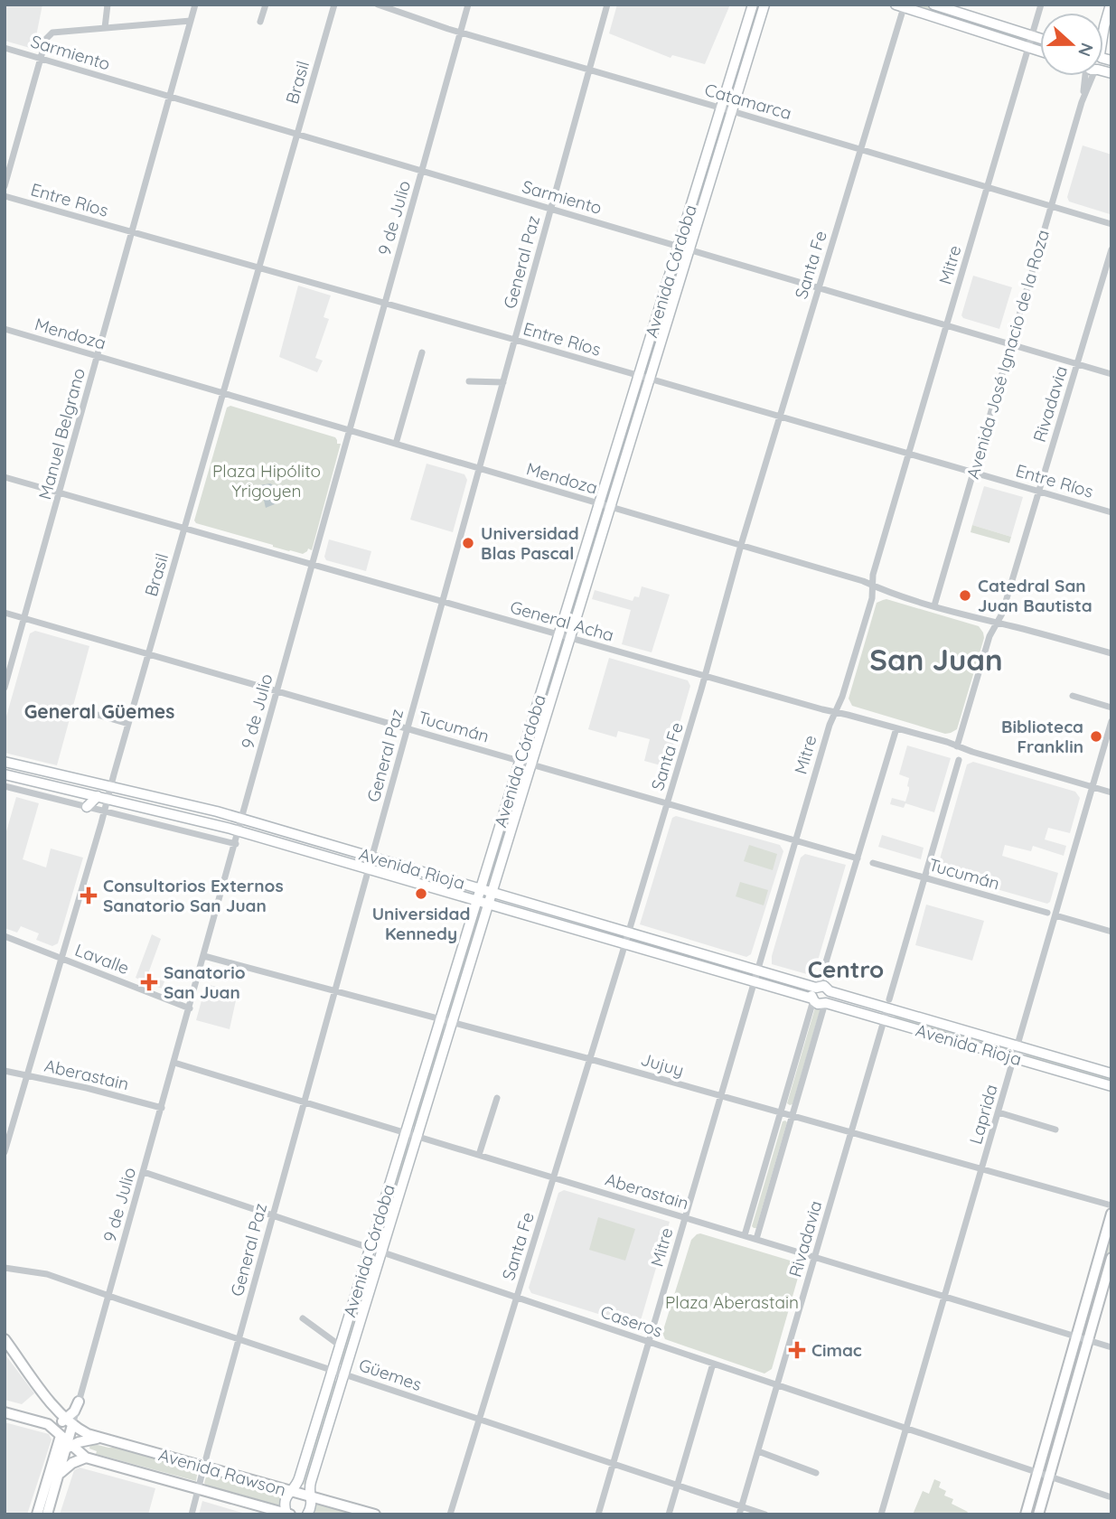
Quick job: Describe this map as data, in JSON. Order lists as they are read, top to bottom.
{
  "streets": {
    "main road": ["Avenida Córdoba", "Avenida Rioja", "Avenida Rawson"],
    "street": [
      "Sarmiento",
      "Brasil",
      "Catamarca",
      "Entre Ríos",
      "9 de Julio",
      "General Paz",
      "Santa Fe",
      "Mitre",
      "Mendoza",
      "Avenida José Ignacio de la Roza",
      "Rivadavia",
      "Manuel Belgrano",
      "General Acha",
      "Tucumán",
      "Lavalle",
      "Jujuy",
      "Aberastain",
      "Laprida",
      "Caseros",
      "Güemes"
    ]
  },
  "crossings": [
    ["Sarmiento", "Brasil"],
    ["Sarmiento", "9 de Julio"],
    ["Sarmiento", "General Paz"],
    ["Sarmiento", "Santa Fe"],
    ["Sarmiento", "Mitre"],
    ["Sarmiento", "Avenida Córdoba"],
    ["Sarmiento", "Avenida José Ignacio de la Roza"],
    ["Sarmiento", "Rivadavia"],
    ["Sarmiento", "Manuel Belgrano"],
    ["Brasil", "Entre Ríos"],
    ["Brasil", "Mendoza"],
    ["Brasil", "General Acha"],
    ["Brasil", "Tucumán"],
    ["Brasil", "Avenida Rioja"],
    ["Brasil", "Lavalle"],
    ["Brasil", "Aberastain"],
    ["Catamarca", "9 de Julio"],
    ["Catamarca", "General Paz"],
    ["Catamarca", "Santa Fe"],
    ["Catamarca", "Mitre"],
    ["Catamarca", "Avenida Córdoba"],
    ["Catamarca", "Avenida José Ignacio de la Roza"],
    ["Entre Ríos", "9 de Julio"],
    ["Entre Ríos", "General Paz"],
    ["Entre Ríos", "Santa Fe"],
    ["Entre Ríos", "Mitre"],
    ["Entre Ríos", "Avenida Córdoba"],
    ["Entre Ríos", "Avenida José Ignacio de la Roza"],
    ["Entre Ríos", "Rivadavia"],
    ["Entre Ríos", "Manuel Belgrano"],
    ["9 de Julio", "Mendoza"],
    ["9 de Julio", "General Acha"],
    ["9 de Julio", "Tucumán"],
    ["9 de Julio", "Avenida Rioja"],
    ["9 de Julio", "Lavalle"],
    ["9 de Julio", "Jujuy"],
    ["9 de Julio", "Aberastain"],
    ["9 de Julio", "Caseros"],
    ["9 de Julio", "Güemes"],
    ["General Paz", "Mendoza"],
    ["General Paz", "General Acha"],
    ["General Paz", "Tucumán"],
    ["General Paz", "Avenida Rioja"],
    ["General Paz", "Jujuy"],
    ["General Paz", "Aberastain"],
    ["General Paz", "Caseros"],
    ["General Paz", "Güemes"],
    ["General Paz", "Avenida Rawson"],
    ["Santa Fe", "Mendoza"],
    ["Santa Fe", "General Acha"],
    ["Santa Fe", "Tucumán"],
    ["Santa Fe", "Avenida Rioja"],
    ["Santa Fe", "Jujuy"],
    ["Santa Fe", "Aberastain"],
    ["Santa Fe", "Caseros"],
    ["Santa Fe", "Güemes"],
    ["Mitre", "Mendoza"],
    ["Mitre", "General Acha"],
    ["Mitre", "Tucumán"],
    ["Mitre", "Avenida Rioja"],
    ["Mitre", "Jujuy"],
    ["Mitre", "Aberastain"],
    ["Mitre", "Caseros"],
    ["Mitre", "Güemes"],
    ["Avenida Córdoba", "Mendoza"],
    ["Avenida Córdoba", "General Acha"],
    ["Avenida Córdoba", "Tucumán"],
    ["Avenida Córdoba", "Avenida Rioja"],
    ["Avenida Córdoba", "Jujuy"],
    ["Avenida Córdoba", "Aberastain"],
    ["Avenida Córdoba", "Caseros"],
    ["Avenida Córdoba", "Güemes"],
    ["Avenida Córdoba", "Avenida Rawson"],
    ["Mendoza", "Avenida José Ignacio de la Roza"],
    ["Mendoza", "Rivadavia"],
    ["Mendoza", "Manuel Belgrano"],
    ["Rivadavia", "General Acha"],
    ["Rivadavia", "Tucumán"],
    ["Rivadavia", "Avenida Rioja"],
    ["Rivadavia", "Jujuy"],
    ["Rivadavia", "Aberastain"],
    ["Rivadavia", "Caseros"],
    ["Rivadavia", "Güemes"],
    ["Manuel Belgrano", "General Acha"],
    ["Manuel Belgrano", "Tucumán"],
    ["General Acha", "Laprida"],
    ["Avenida Rioja", "Laprida"],
    ["Jujuy", "Laprida"],
    ["Aberastain", "Laprida"],
    ["Laprida", "Caseros"]
  ],
  "districts": ["San Juan", "General Güemes", "Centro"],
  "parks": ["Plaza Hipólito Yrigoyen", "Plaza Aberastain"],
  "places": {
    "other": [
      "Universidad Blas Pascal",
      "Catedral San Juan Bautista",
      "Biblioteca Franklin",
      "Universidad Kennedy"
    ],
    "health": ["Consultorios Externos Sanatorio San Juan", "Sanatorio San Juan", "Cimac"]
  },
  "north": "right"
}
